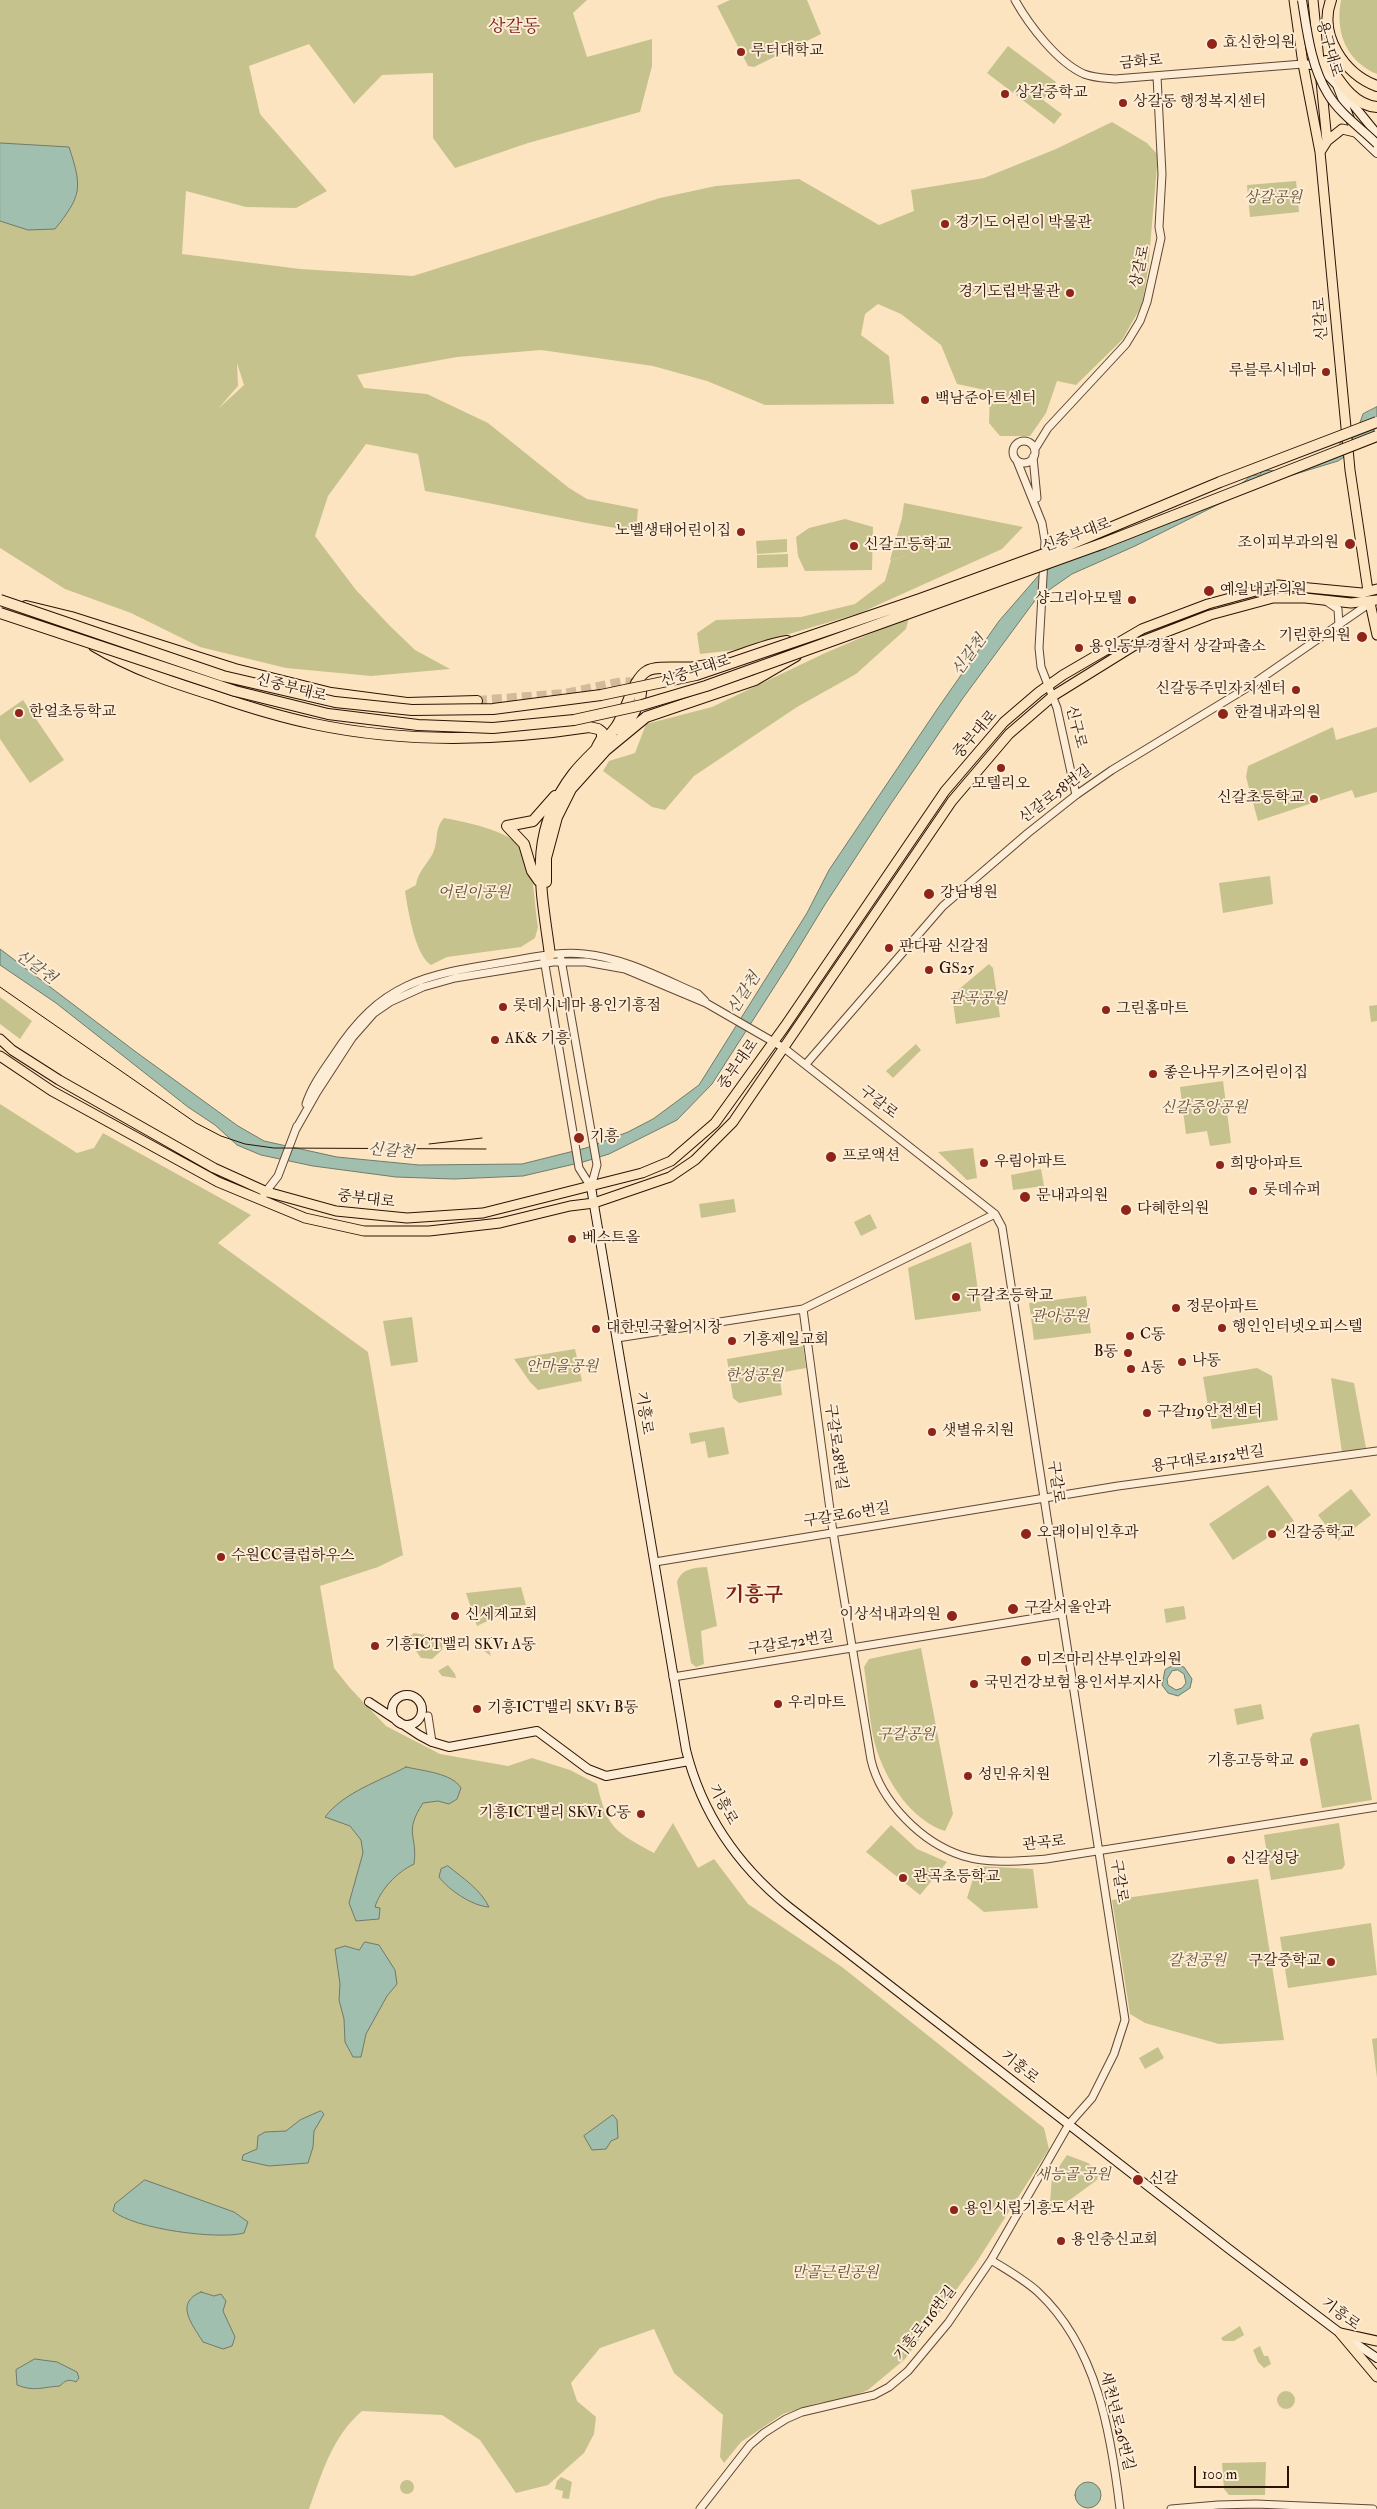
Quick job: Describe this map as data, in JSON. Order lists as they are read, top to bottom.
{
  "streets": {
    "highway": ["신중부대로"],
    "main road": [
      "용구대로",
      "신갈로",
      "중부대로",
      "기흥로"
    ],
    "street": [
      "금화로",
      "상갈로",
      "신구로",
      "신갈로58번길",
      "구갈로",
      "구갈로28번길",
      "용구대로2152번길",
      "구갈로60번길",
      "구갈로72번길",
      "관곡로",
      "기흥로116번길",
      "새천년로26번길"
    ]
  },
  "crossings": [
    ["금화로", "상갈로"],
    ["금화로", "신갈로"],
    ["신갈로", "중부대로"],
    ["신갈로", "신갈로58번길"],
    ["신구로", "중부대로"],
    ["신구로", "신갈로58번길"],
    ["중부대로", "신갈로58번길"],
    ["중부대로", "구갈로"],
    ["중부대로", "기흥로"],
    ["신갈로58번길", "구갈로"],
    ["구갈로", "기흥로"],
    ["구갈로", "용구대로2152번길"],
    ["구갈로", "구갈로60번길"],
    ["구갈로", "구갈로72번길"],
    ["구갈로", "관곡로"],
    ["구갈로", "기흥로116번길"],
    ["기흥로", "구갈로60번길"],
    ["기흥로", "구갈로72번길"],
    ["기흥로", "기흥로116번길"],
    ["구갈로28번길", "구갈로60번길"],
    ["구갈로28번길", "구갈로72번길"],
    ["구갈로28번길", "관곡로"],
    ["용구대로2152번길", "구갈로60번길"],
    ["구갈로72번길", "관곡로"],
    ["기흥로116번길", "새천년로26번길"]
  ],
  "districts": ["상갈동", "기흥구"],
  "water": ["신갈천"],
  "parks": [
    "상갈공원",
    "어린이공원",
    "관곡공원",
    "신갈중앙공원",
    "관아공원",
    "안마을공원",
    "한성공원",
    "구갈공원",
    "갈천공원",
    "새능골 공원",
    "만골근린공원"
  ],
  "places": [
    "효신한의원",
    "루터대학교",
    "상갈중학교",
    "상갈동 행정복지센터",
    "경기도 어린이 박물관",
    "경기도립박물관",
    "루블루시네마",
    "백남준아트센터",
    "노벨생태어린이집",
    "조이피부과의원",
    "신갈고등학교",
    "예일내과의원",
    "샹그리아모텔",
    "기린한의원",
    "용인동부경찰서 상갈파출소",
    "신갈동주민자치센터",
    "한얼초등학교",
    "한결내과의원",
    "모텔리오",
    "신갈초등학교",
    "강남병원",
    "판다팜 신갈점",
    "GS25",
    "롯데시네마 용인기흥점",
    "그린홈마트",
    "AK& 기흥",
    "좋은나무키즈어린이집",
    "기흥",
    "프로액션",
    "우림아파트",
    "희망아파트",
    "롯데슈퍼",
    "문내과의원",
    "다혜한의원",
    "베스트올",
    "구갈초등학교",
    "정문아파트",
    "행인인터넷오피스텔",
    "대한민국활어시장",
    "C동",
    "기흥제일교회",
    "B동",
    "나동",
    "A동",
    "구갈119안전센터",
    "샛별유치원",
    "오래이비인후과",
    "신갈중학교",
    "수원CC클럽하우스",
    "구갈서울안과",
    "신세계교회",
    "이상석내과의원",
    "기흥ICT밸리 SKV1 A동",
    "미즈마리산부인과의원",
    "국민건강보험 용인서부지사",
    "우리마트",
    "기흥ICT밸리 SKV1 B동",
    "기흥고등학교",
    "성민유치원",
    "기흥ICT밸리 SKV1 C동",
    "신갈성당",
    "관곡초등학교",
    "구갈중학교",
    "신갈",
    "용인시립기흥도서관",
    "용인충신교회"
  ],
  "scale_bar": "100 m"
}
